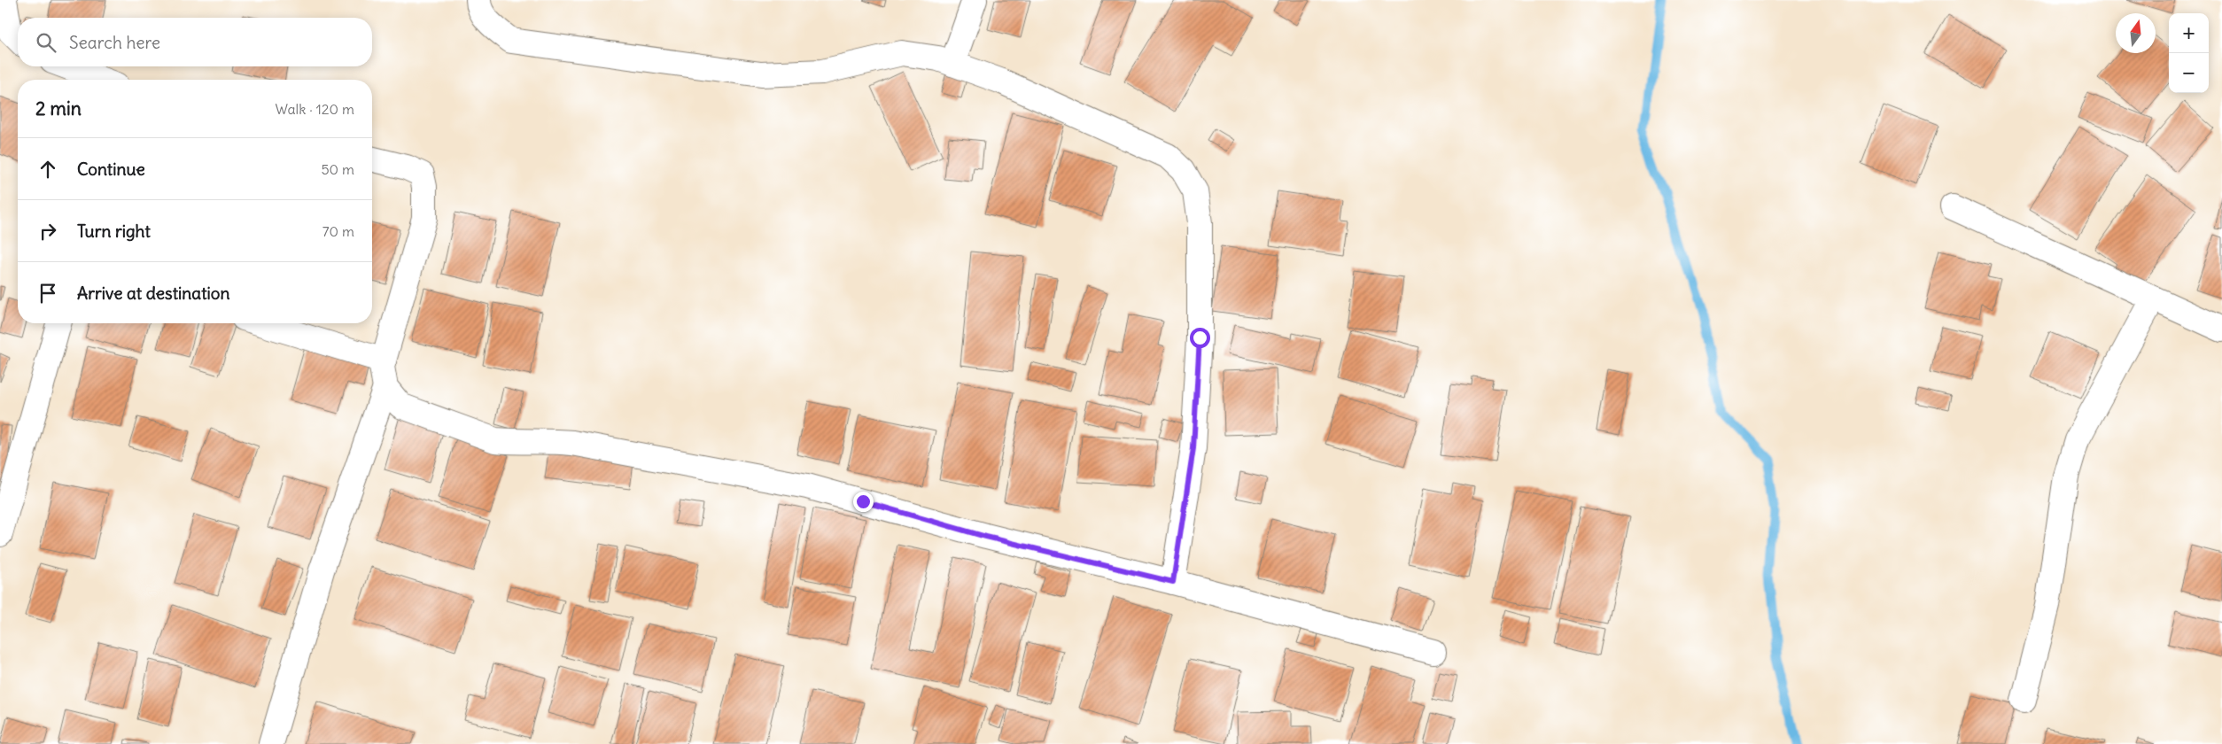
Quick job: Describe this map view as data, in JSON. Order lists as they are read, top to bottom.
{
  "north": "top",
  "page": {
    "map_buttons": ["+", "−"],
    "search": "Search here",
    "heading": ["2 min", "Walk · 120 m"],
    "list": [
      ["Continue", "50 m"],
      ["Turn right", "70 m"],
      "Arrive at destination"
    ]
  }
}
